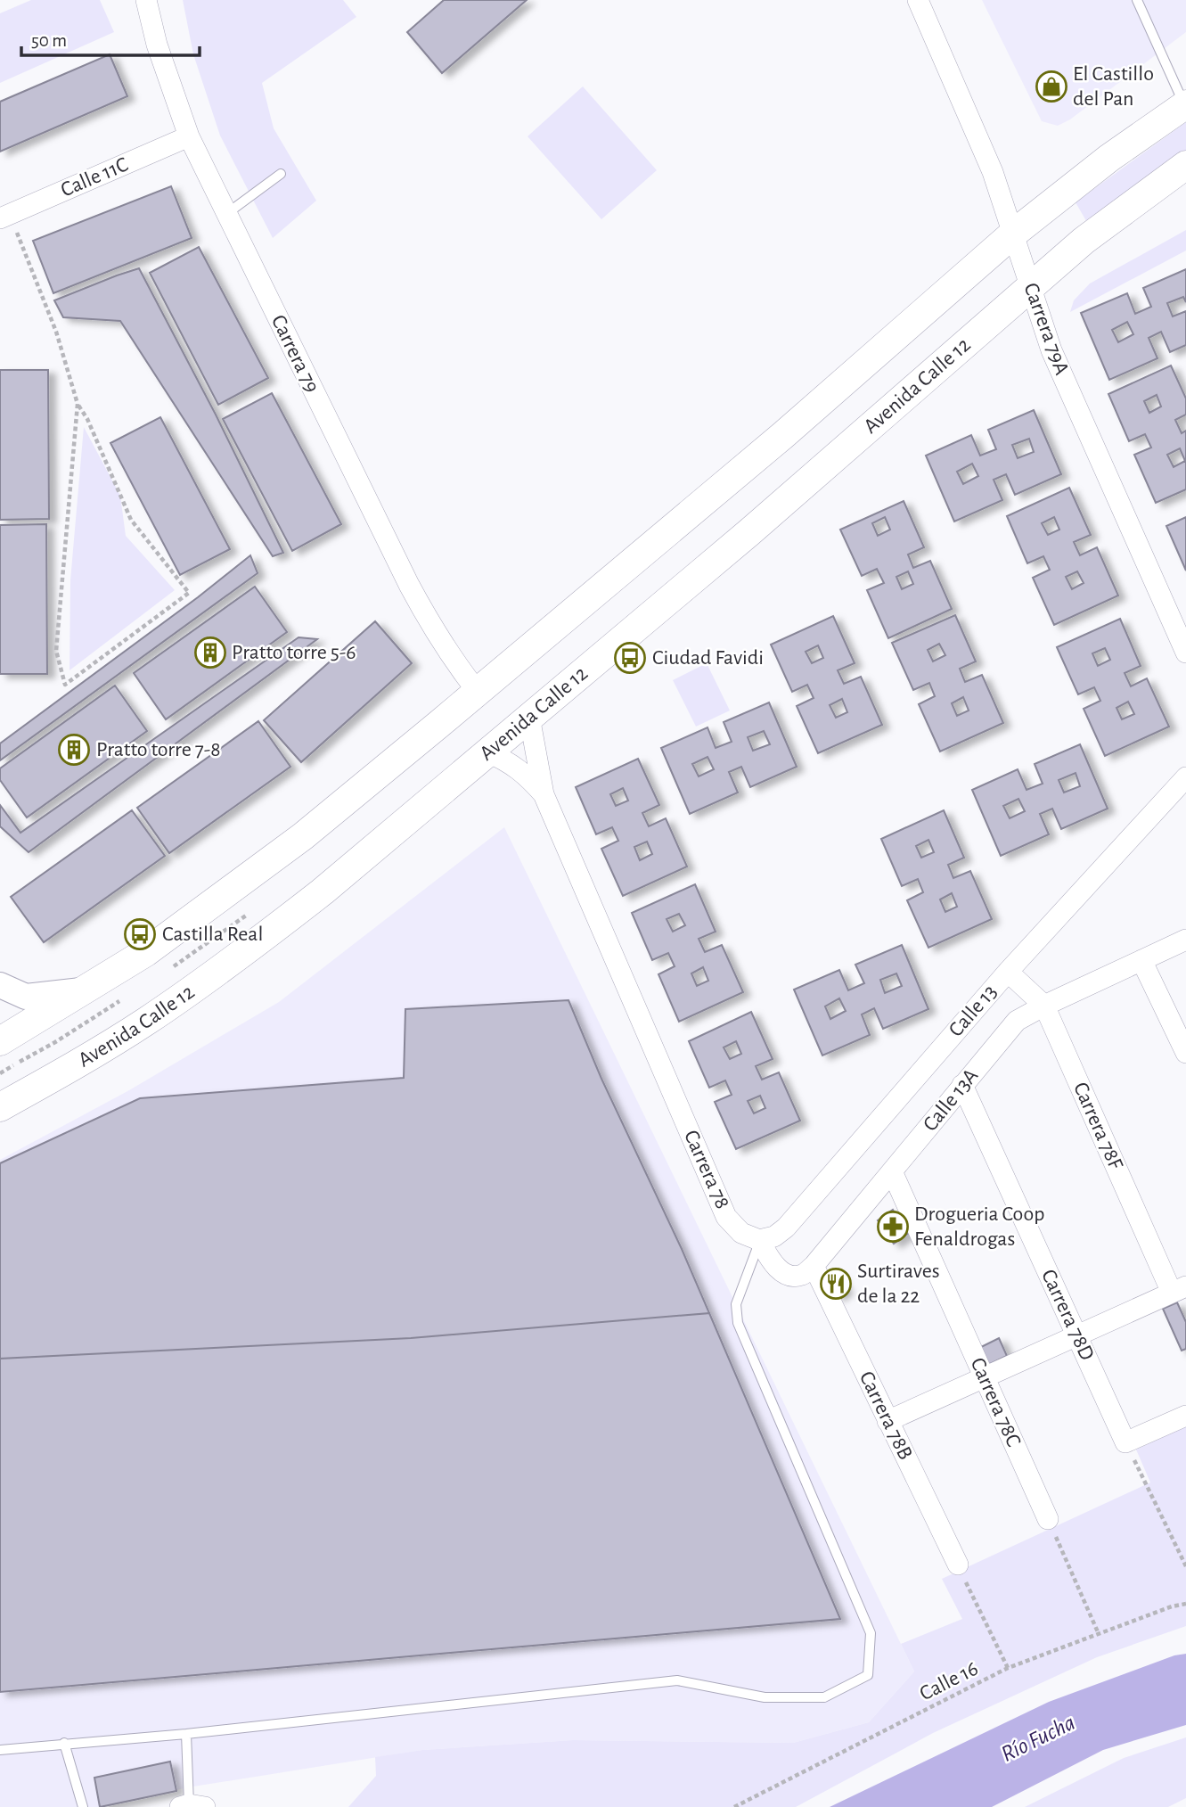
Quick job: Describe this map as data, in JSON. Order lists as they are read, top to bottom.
{
  "streets": {
    "main road": ["Avenida Calle 12"],
    "street": [
      "Calle 11C",
      "Carrera 79A",
      "Carrera 79",
      "Calle 13",
      "Calle 13A",
      "Carrera 78F",
      "Carrera 78",
      "Carrera 78D",
      "Carrera 78C",
      "Carrera 78B"
    ],
    "path": ["Calle 16"]
  },
  "crossings": [
    ["Calle 11C", "Carrera 79"],
    ["Carrera 79A", "Avenida Calle 12"],
    ["Avenida Calle 12", "Carrera 78"],
    ["Calle 13", "Carrera 78F"],
    ["Calle 13", "Carrera 78"],
    ["Calle 13A", "Carrera 78F"],
    ["Calle 13A", "Carrera 78D"],
    ["Calle 13A", "Carrera 78C"],
    ["Calle 13A", "Carrera 78B"]
  ],
  "water": ["Río Fucha"],
  "places": {
    "shop": ["El Castillo del Pan"],
    "building": ["Pratto torre 5-6", "Pratto torre 7-8"],
    "bus stop": ["Ciudad Favidi", "Castilla Real"],
    "pharmacy": ["Drogueria Coop Fenaldrogas"],
    "restaurant": ["Surtiraves de la 22"]
  },
  "scale_bar": "50 m"
}
